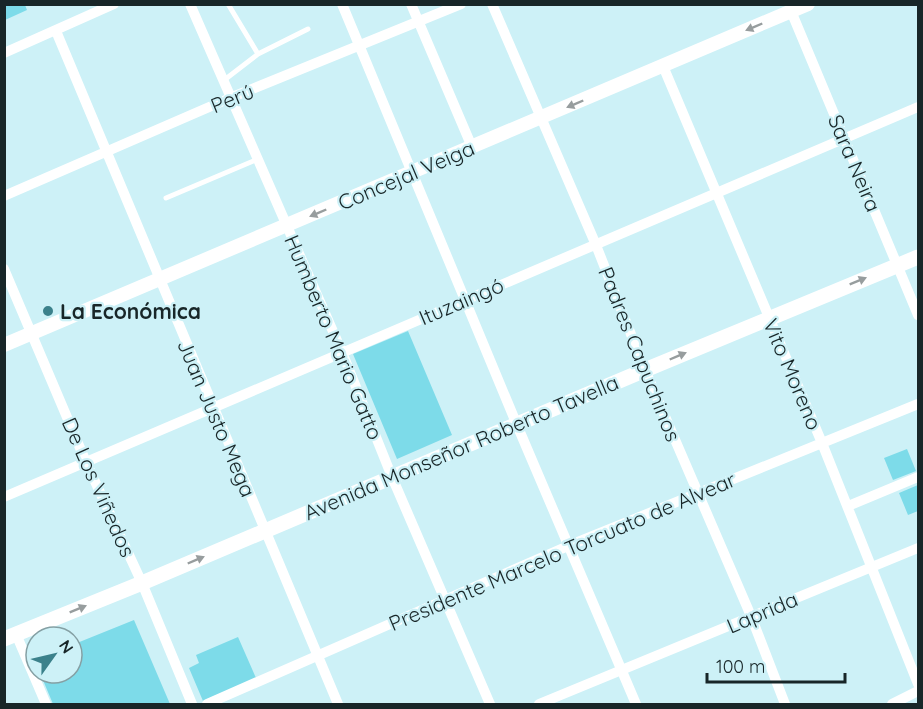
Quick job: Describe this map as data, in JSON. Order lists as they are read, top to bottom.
{
  "streets": {
    "main road": ["Avenida Monseñor Roberto Tavella"],
    "street": [
      "Perú",
      "Sara Neira",
      "Concejal Veiga",
      "Ituzaingó",
      "Humberto Mario Gatto",
      "Padres Capuchinos",
      "Vito Moreno",
      "Juan Justo Mega",
      "De Los Viñedos",
      "Presidente Marcelo Torcuato de Alvear",
      "Laprida"
    ]
  },
  "crossings": [
    ["Perú", "Humberto Mario Gatto"],
    ["Perú", "Juan Justo Mega"],
    ["Sara Neira", "Concejal Veiga"],
    ["Sara Neira", "Ituzaingó"],
    ["Sara Neira", "Avenida Monseñor Roberto Tavella"],
    ["Concejal Veiga", "Humberto Mario Gatto"],
    ["Concejal Veiga", "Padres Capuchinos"],
    ["Concejal Veiga", "Vito Moreno"],
    ["Concejal Veiga", "Juan Justo Mega"],
    ["Concejal Veiga", "De Los Viñedos"],
    ["Ituzaingó", "Humberto Mario Gatto"],
    ["Ituzaingó", "Padres Capuchinos"],
    ["Ituzaingó", "Vito Moreno"],
    ["Ituzaingó", "Juan Justo Mega"],
    ["Ituzaingó", "De Los Viñedos"],
    ["Humberto Mario Gatto", "Avenida Monseñor Roberto Tavella"],
    ["Humberto Mario Gatto", "Presidente Marcelo Torcuato de Alvear"],
    ["Padres Capuchinos", "Avenida Monseñor Roberto Tavella"],
    ["Padres Capuchinos", "Presidente Marcelo Torcuato de Alvear"],
    ["Padres Capuchinos", "Laprida"],
    ["Vito Moreno", "Avenida Monseñor Roberto Tavella"],
    ["Vito Moreno", "Presidente Marcelo Torcuato de Alvear"],
    ["Vito Moreno", "Laprida"],
    ["Juan Justo Mega", "Avenida Monseñor Roberto Tavella"],
    ["Juan Justo Mega", "Presidente Marcelo Torcuato de Alvear"],
    ["Avenida Monseñor Roberto Tavella", "De Los Viñedos"]
  ],
  "one_way": ["Concejal Veiga", "Avenida Monseñor Roberto Tavella"],
  "places": ["La Económica"],
  "scale_bar": "100 m",
  "north": "top right"
}
